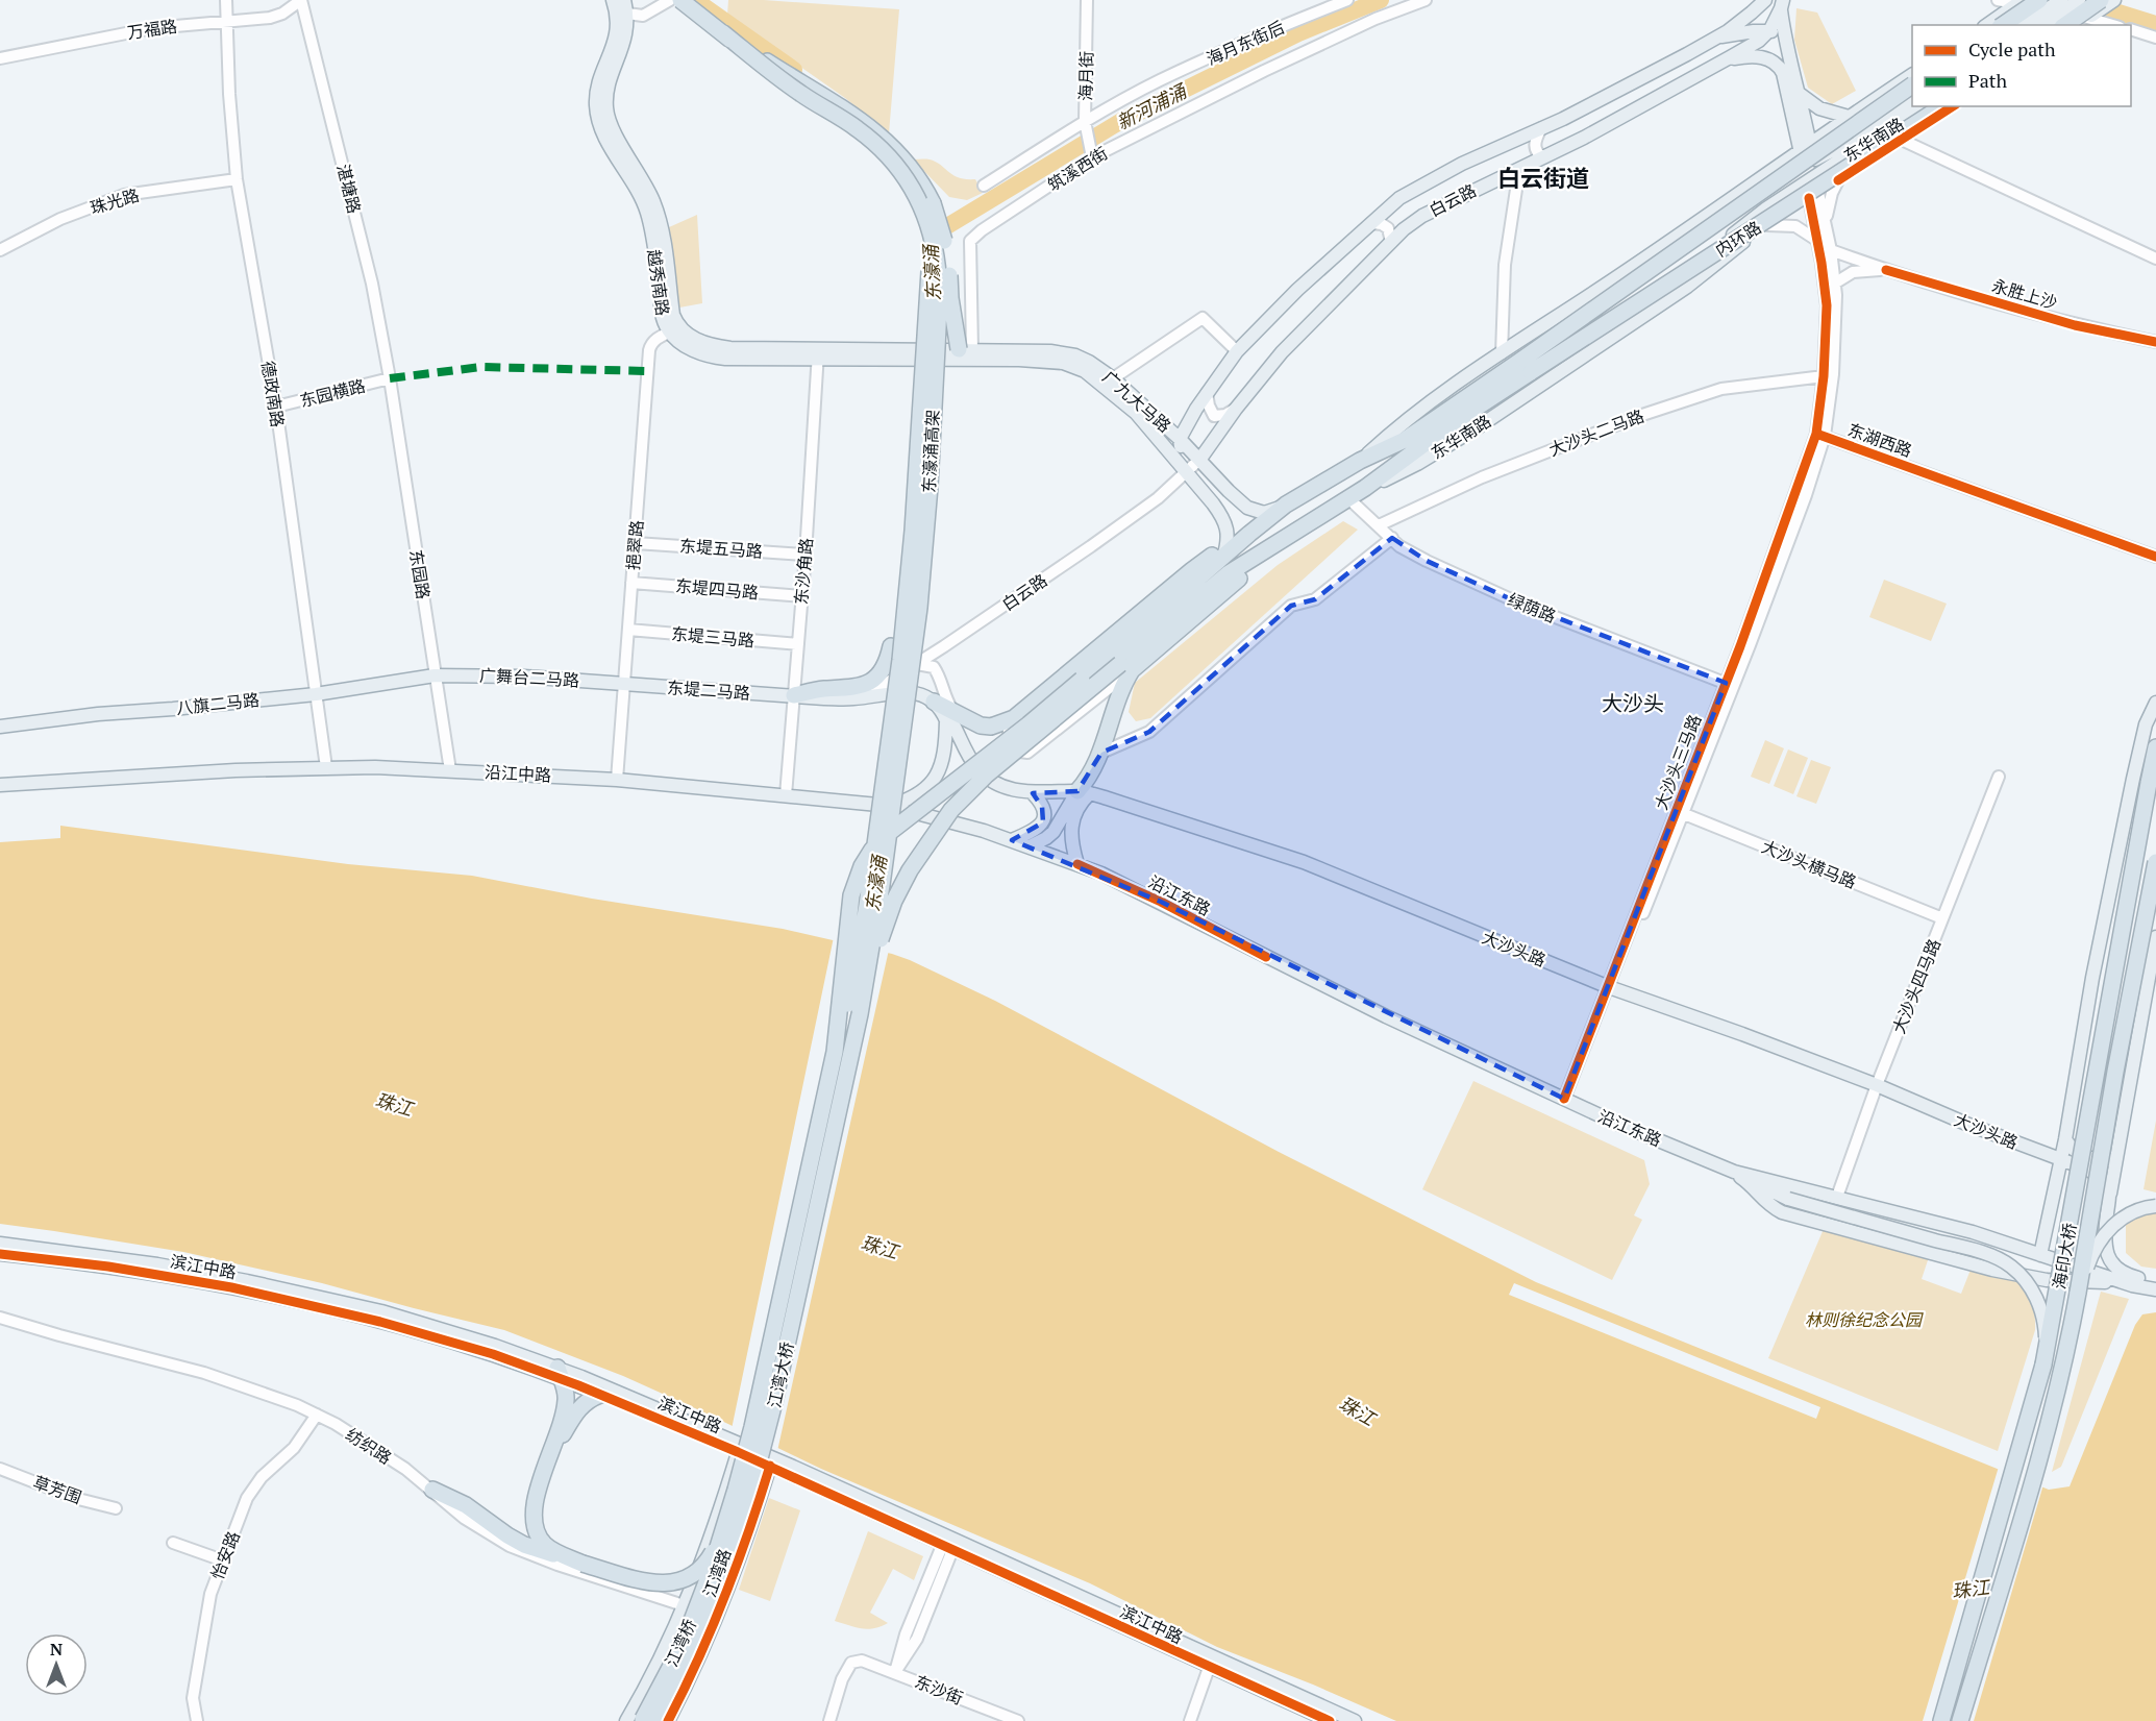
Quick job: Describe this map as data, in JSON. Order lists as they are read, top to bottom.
{
  "streets": {
    "highway": [
      "内环路",
      "东濠涌高架",
      "海印大桥",
      "江湾大桥",
      "江湾桥"
    ],
    "main road": [
      "东华南路",
      "白云路",
      "越秀南路",
      "广九大马路",
      "东湖西路",
      "广舞台二马路",
      "东堤二马路",
      "八旗二马路",
      "沿江中路",
      "沿江东路",
      "大沙头路",
      "滨江中路",
      "江湾路"
    ],
    "street": [
      "万福路",
      "海月东街后",
      "海月街",
      "筑溪西街",
      "湛塘路",
      "珠光路",
      "永胜上沙",
      "东园横路",
      "德政南路",
      "大沙头二马路",
      "挹翠路",
      "东堤五马路",
      "东沙角路",
      "东园路",
      "东堤四马路",
      "绿荫路",
      "东堤三马路",
      "大沙头三马路",
      "大沙头横马路",
      "大沙头四马路",
      "纺织路",
      "草芳围",
      "怡安路",
      "东沙街"
    ]
  },
  "crossings": [
    ["万福路", "湛塘路"],
    ["万福路", "德政南路"],
    ["海月东街后", "海月街"],
    ["海月街", "筑溪西街"],
    ["东华南路", "东湖西路"],
    ["筑溪西街", "越秀南路"],
    ["筑溪西街", "广九大马路"],
    ["湛塘路", "东园横路"],
    ["湛塘路", "东园路"],
    ["白云路", "广九大马路"],
    ["白云路", "东湖西路"],
    ["白云路", "东堤二马路"],
    ["珠光路", "德政南路"],
    ["越秀南路", "广九大马路"],
    ["越秀南路", "东濠涌高架"],
    ["越秀南路", "挹翠路"],
    ["越秀南路", "东沙角路"],
    ["永胜上沙", "东湖西路"],
    ["东园横路", "德政南路"],
    ["东园横路", "东园路"],
    ["德政南路", "八旗二马路"],
    ["德政南路", "沿江中路"],
    ["大沙头二马路", "东湖西路"],
    ["大沙头二马路", "绿荫路"],
    ["东湖西路", "大沙头三马路"],
    ["东濠涌高架", "江湾大桥"],
    ["挹翠路", "东堤五马路"],
    ["挹翠路", "东堤四马路"],
    ["挹翠路", "东堤三马路"],
    ["挹翠路", "广舞台二马路"],
    ["挹翠路", "东堤二马路"],
    ["挹翠路", "沿江中路"],
    ["东堤五马路", "东沙角路"],
    ["东沙角路", "东堤四马路"],
    ["东沙角路", "东堤三马路"],
    ["东沙角路", "东堤二马路"],
    ["东沙角路", "沿江中路"],
    ["东园路", "广舞台二马路"],
    ["东园路", "八旗二马路"],
    ["东园路", "沿江中路"],
    ["绿荫路", "大沙头三马路"],
    ["广舞台二马路", "东堤二马路"],
    ["广舞台二马路", "八旗二马路"],
    ["东堤二马路", "大沙头路"],
    ["大沙头三马路", "大沙头横马路"],
    ["大沙头三马路", "沿江东路"],
    ["大沙头三马路", "大沙头路"],
    ["沿江中路", "沿江东路"],
    ["大沙头横马路", "大沙头四马路"],
    ["沿江东路", "大沙头四马路"],
    ["大沙头路", "大沙头四马路"],
    ["滨江中路", "江湾路"],
    ["江湾大桥", "江湾桥"],
    ["纺织路", "怡安路"],
    ["纺织路", "江湾路"]
  ],
  "districts": ["白云街道", "大沙头"],
  "water": ["新河浦涌", "东濠涌", "珠江"],
  "parks": ["林则徐纪念公园"],
  "legend": ["Cycle path", "Path"],
  "north": "top"
}
